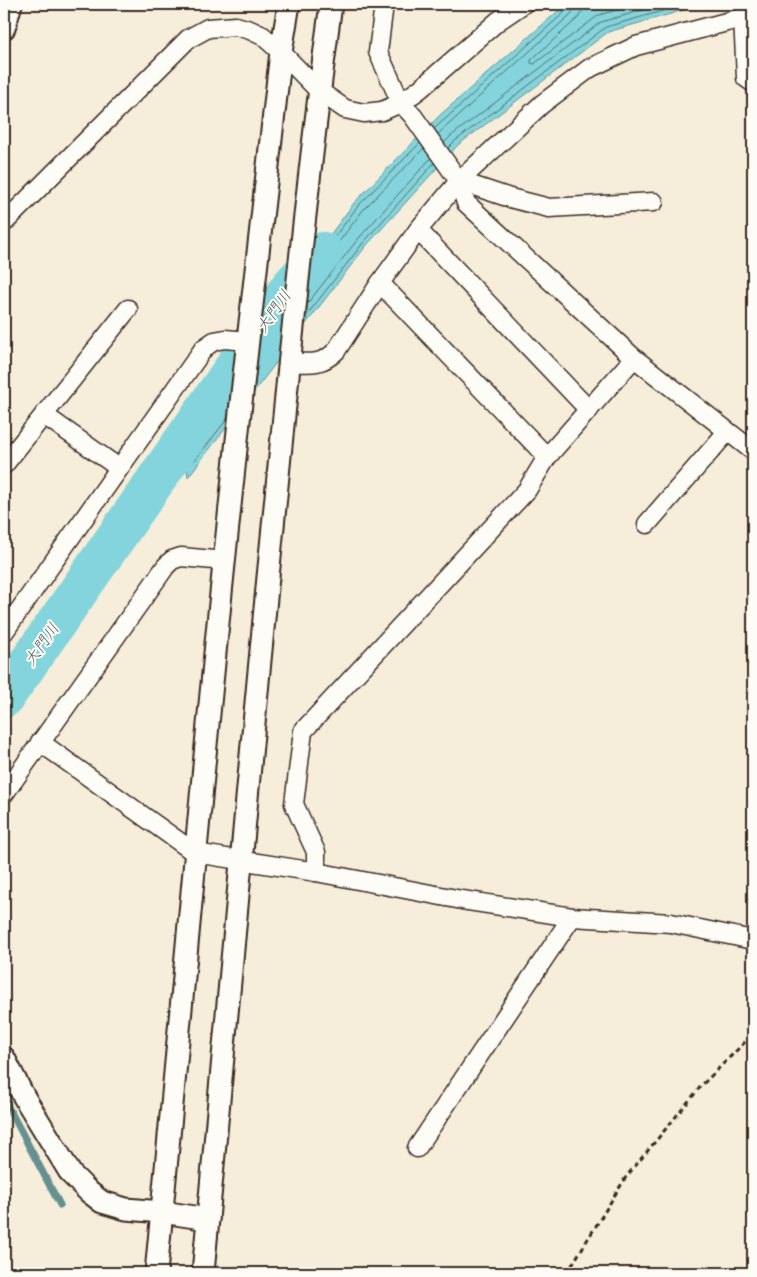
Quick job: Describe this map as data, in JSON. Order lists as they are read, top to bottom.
{
  "water": ["大門川"]
}
